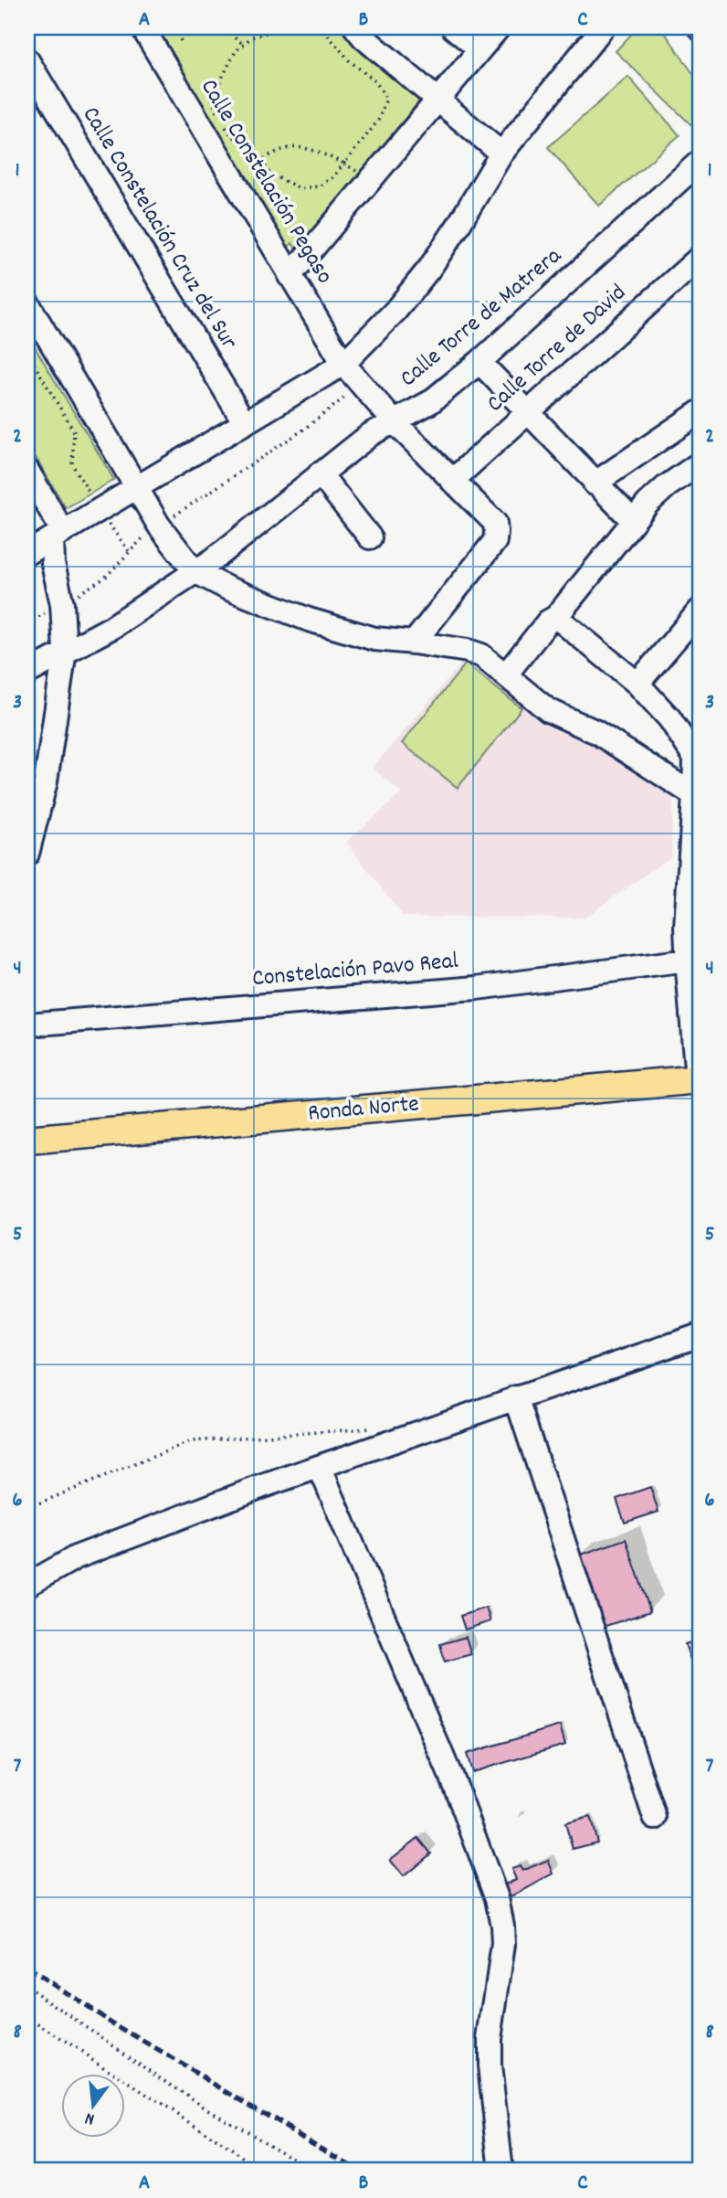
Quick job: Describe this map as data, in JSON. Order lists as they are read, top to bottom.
{
  "streets": {
    "main road": ["Ronda Norte"],
    "street": [
      "Calle Constelación Pegaso",
      "Calle Constelación Cruz del Sur",
      "Calle Torre de Matrera",
      "Calle Torre de David",
      "Constelación Pavo Real"
    ]
  },
  "crossings": [
    ["Calle Constelación Pegaso", "Calle Torre de Matrera"],
    ["Calle Constelación Pegaso", "Calle Torre de David"]
  ],
  "north": "bottom",
  "grid": {
    "columns": ["A", "B", "C"],
    "rows": [
      "1",
      "2",
      "3",
      "4",
      "5",
      "6",
      "7",
      "8"
    ]
  }
}
